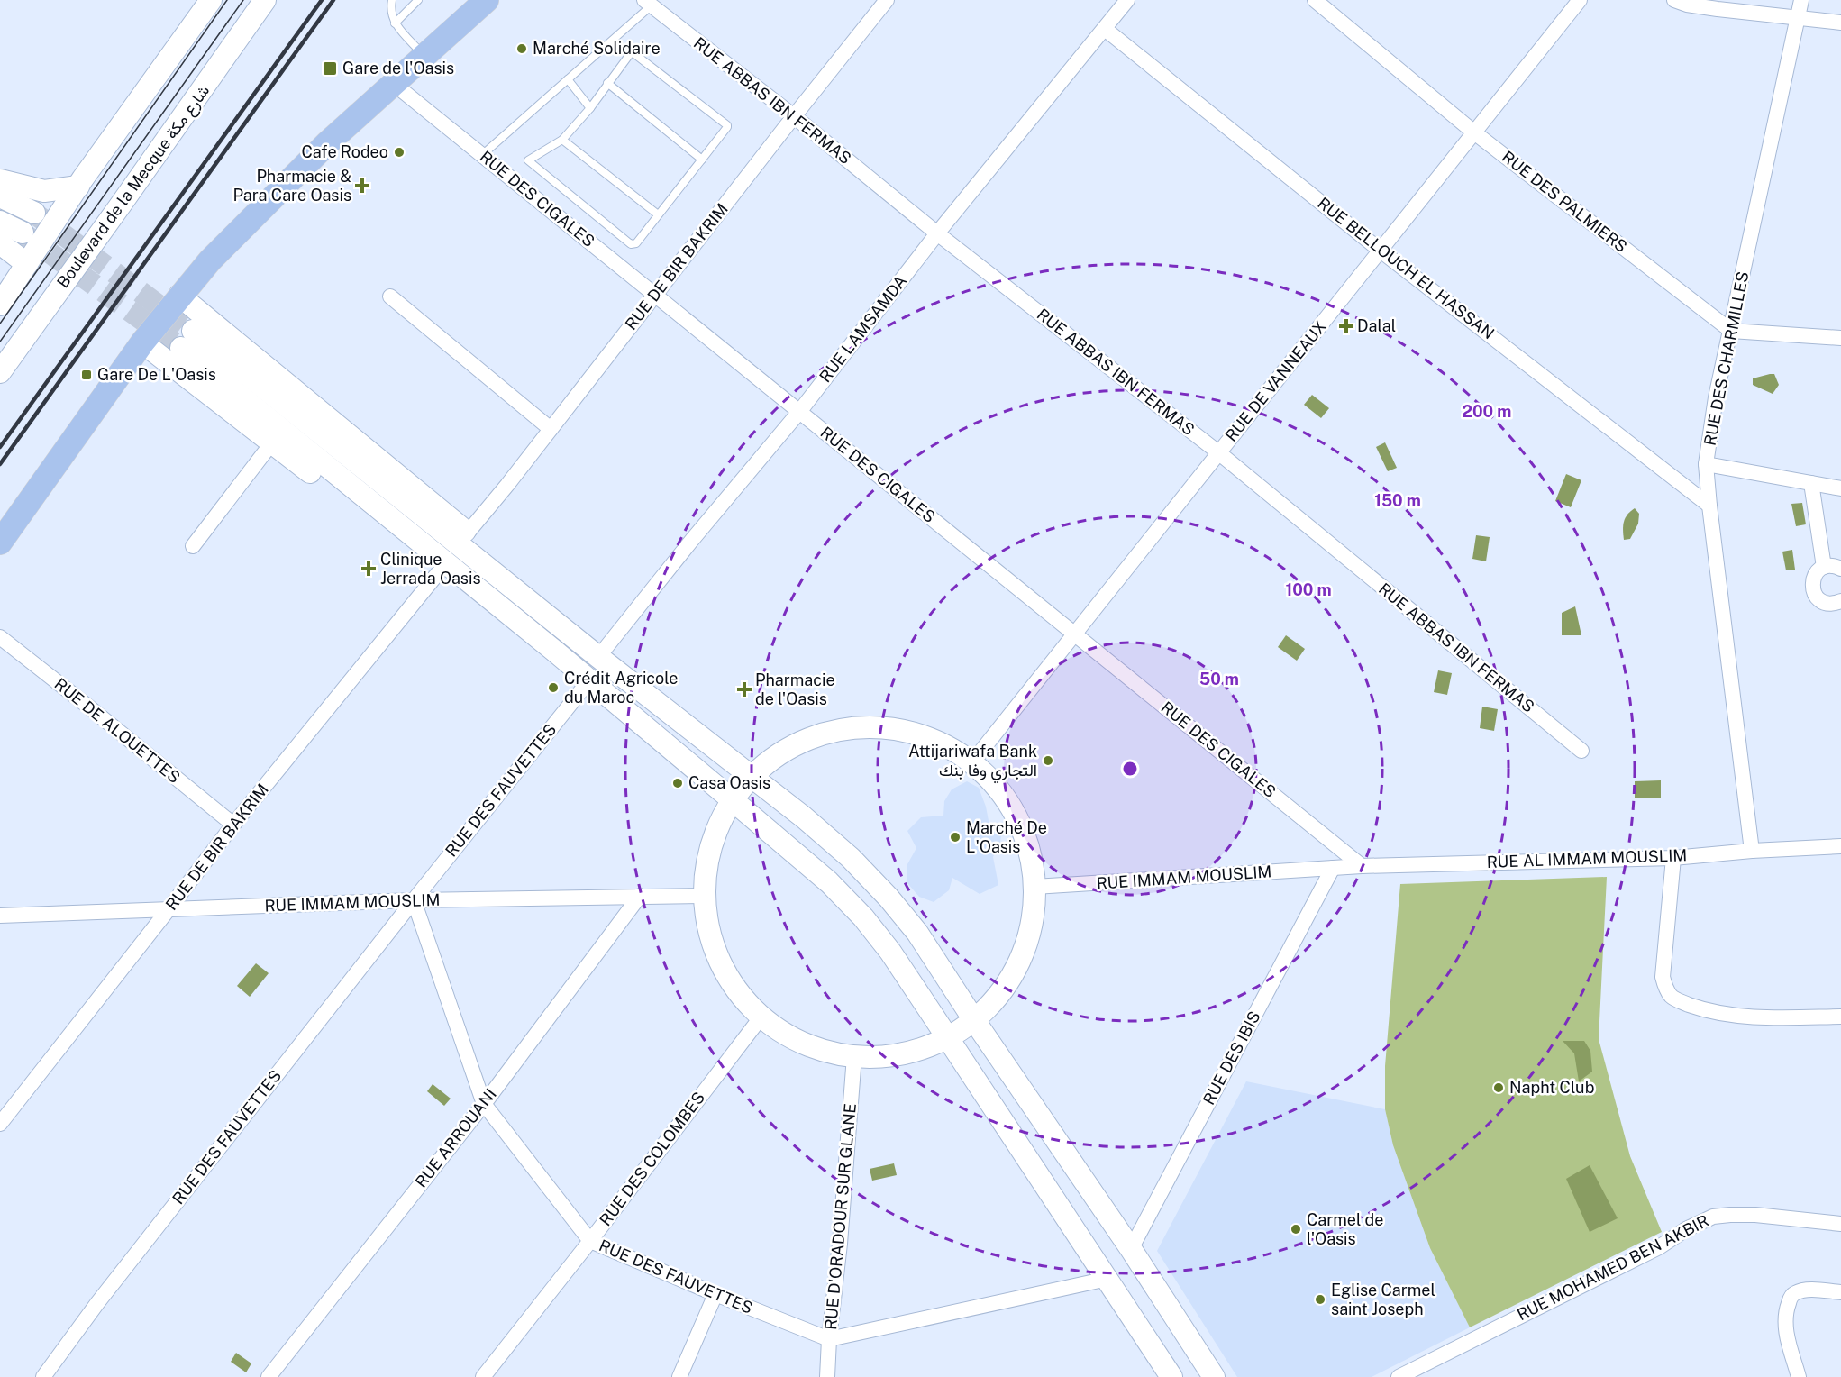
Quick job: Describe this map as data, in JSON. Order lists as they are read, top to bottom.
{
  "streets": {
    "street": [
      "RUE ABBAS IBN FERMAS",
      "Boulevard de la Mecque شارع مكة",
      "RUE DES CIGALES",
      "RUE DES PALMIERS",
      "RUE DE BIR BAKRIM",
      "RUE BELLOUCH EL HASSAN",
      "RUE LAMSAMDA",
      "RUE DES CHARMILLES",
      "RUE DE VANNEAUX",
      "RUE DE ALOUETTES",
      "RUE DES FAUVETTES",
      "RUE AL IMMAM MOUSLIM",
      "RUE IMMAM MOUSLIM",
      "RUE DES IBIS",
      "RUE ARROUANI",
      "RUE DES COLOMBES",
      "RUE D'ORADOUR SUR GLANE",
      "RUE MOHAMED BEN AKBIR"
    ]
  },
  "crossings": [
    ["RUE ABBAS IBN FERMAS", "RUE DE BIR BAKRIM"],
    ["RUE ABBAS IBN FERMAS", "RUE LAMSAMDA"],
    ["RUE ABBAS IBN FERMAS", "RUE DE VANNEAUX"],
    ["RUE DES CIGALES", "RUE DE BIR BAKRIM"],
    ["RUE DES CIGALES", "RUE LAMSAMDA"],
    ["RUE DES CIGALES", "RUE DE VANNEAUX"],
    ["RUE DES CIGALES", "RUE AL IMMAM MOUSLIM"],
    ["RUE DES PALMIERS", "RUE DES CHARMILLES"],
    ["RUE DES PALMIERS", "RUE DE VANNEAUX"],
    ["RUE DE BIR BAKRIM", "RUE DE ALOUETTES"],
    ["RUE DE BIR BAKRIM", "RUE IMMAM MOUSLIM"],
    ["RUE BELLOUCH EL HASSAN", "RUE LAMSAMDA"],
    ["RUE BELLOUCH EL HASSAN", "RUE DES CHARMILLES"],
    ["RUE BELLOUCH EL HASSAN", "RUE DE VANNEAUX"],
    ["RUE DES CHARMILLES", "RUE AL IMMAM MOUSLIM"],
    ["RUE DES FAUVETTES", "RUE IMMAM MOUSLIM"],
    ["RUE DES FAUVETTES", "RUE ARROUANI"],
    ["RUE DES FAUVETTES", "RUE DES COLOMBES"],
    ["RUE DES FAUVETTES", "RUE D'ORADOUR SUR GLANE"],
    ["RUE AL IMMAM MOUSLIM", "RUE IMMAM MOUSLIM"],
    ["RUE AL IMMAM MOUSLIM", "RUE DES IBIS"],
    ["RUE IMMAM MOUSLIM", "RUE DES IBIS"],
    ["RUE IMMAM MOUSLIM", "RUE ARROUANI"]
  ],
  "places": {
    "other": [
      "Marché Solidaire",
      "Cafe Rodeo",
      "Crédit Agricole du Maroc",
      "Attijariwafa Bank التجاري وفا بنك",
      "Casa Oasis",
      "Marché De L'Oasis",
      "Napht Club",
      "Carmel de l'Oasis",
      "Eglise Carmel saint Joseph"
    ],
    "transit": ["Gare de l'Oasis", "Gare De L'Oasis"],
    "health": [
      "Pharmacie & Para Care Oasis",
      "Dalal",
      "Clinique Jerrada Oasis",
      "Pharmacie de l'Oasis"
    ]
  },
  "rings": [
    "200 m",
    "150 m",
    "100 m",
    "50 m"
  ]
}
